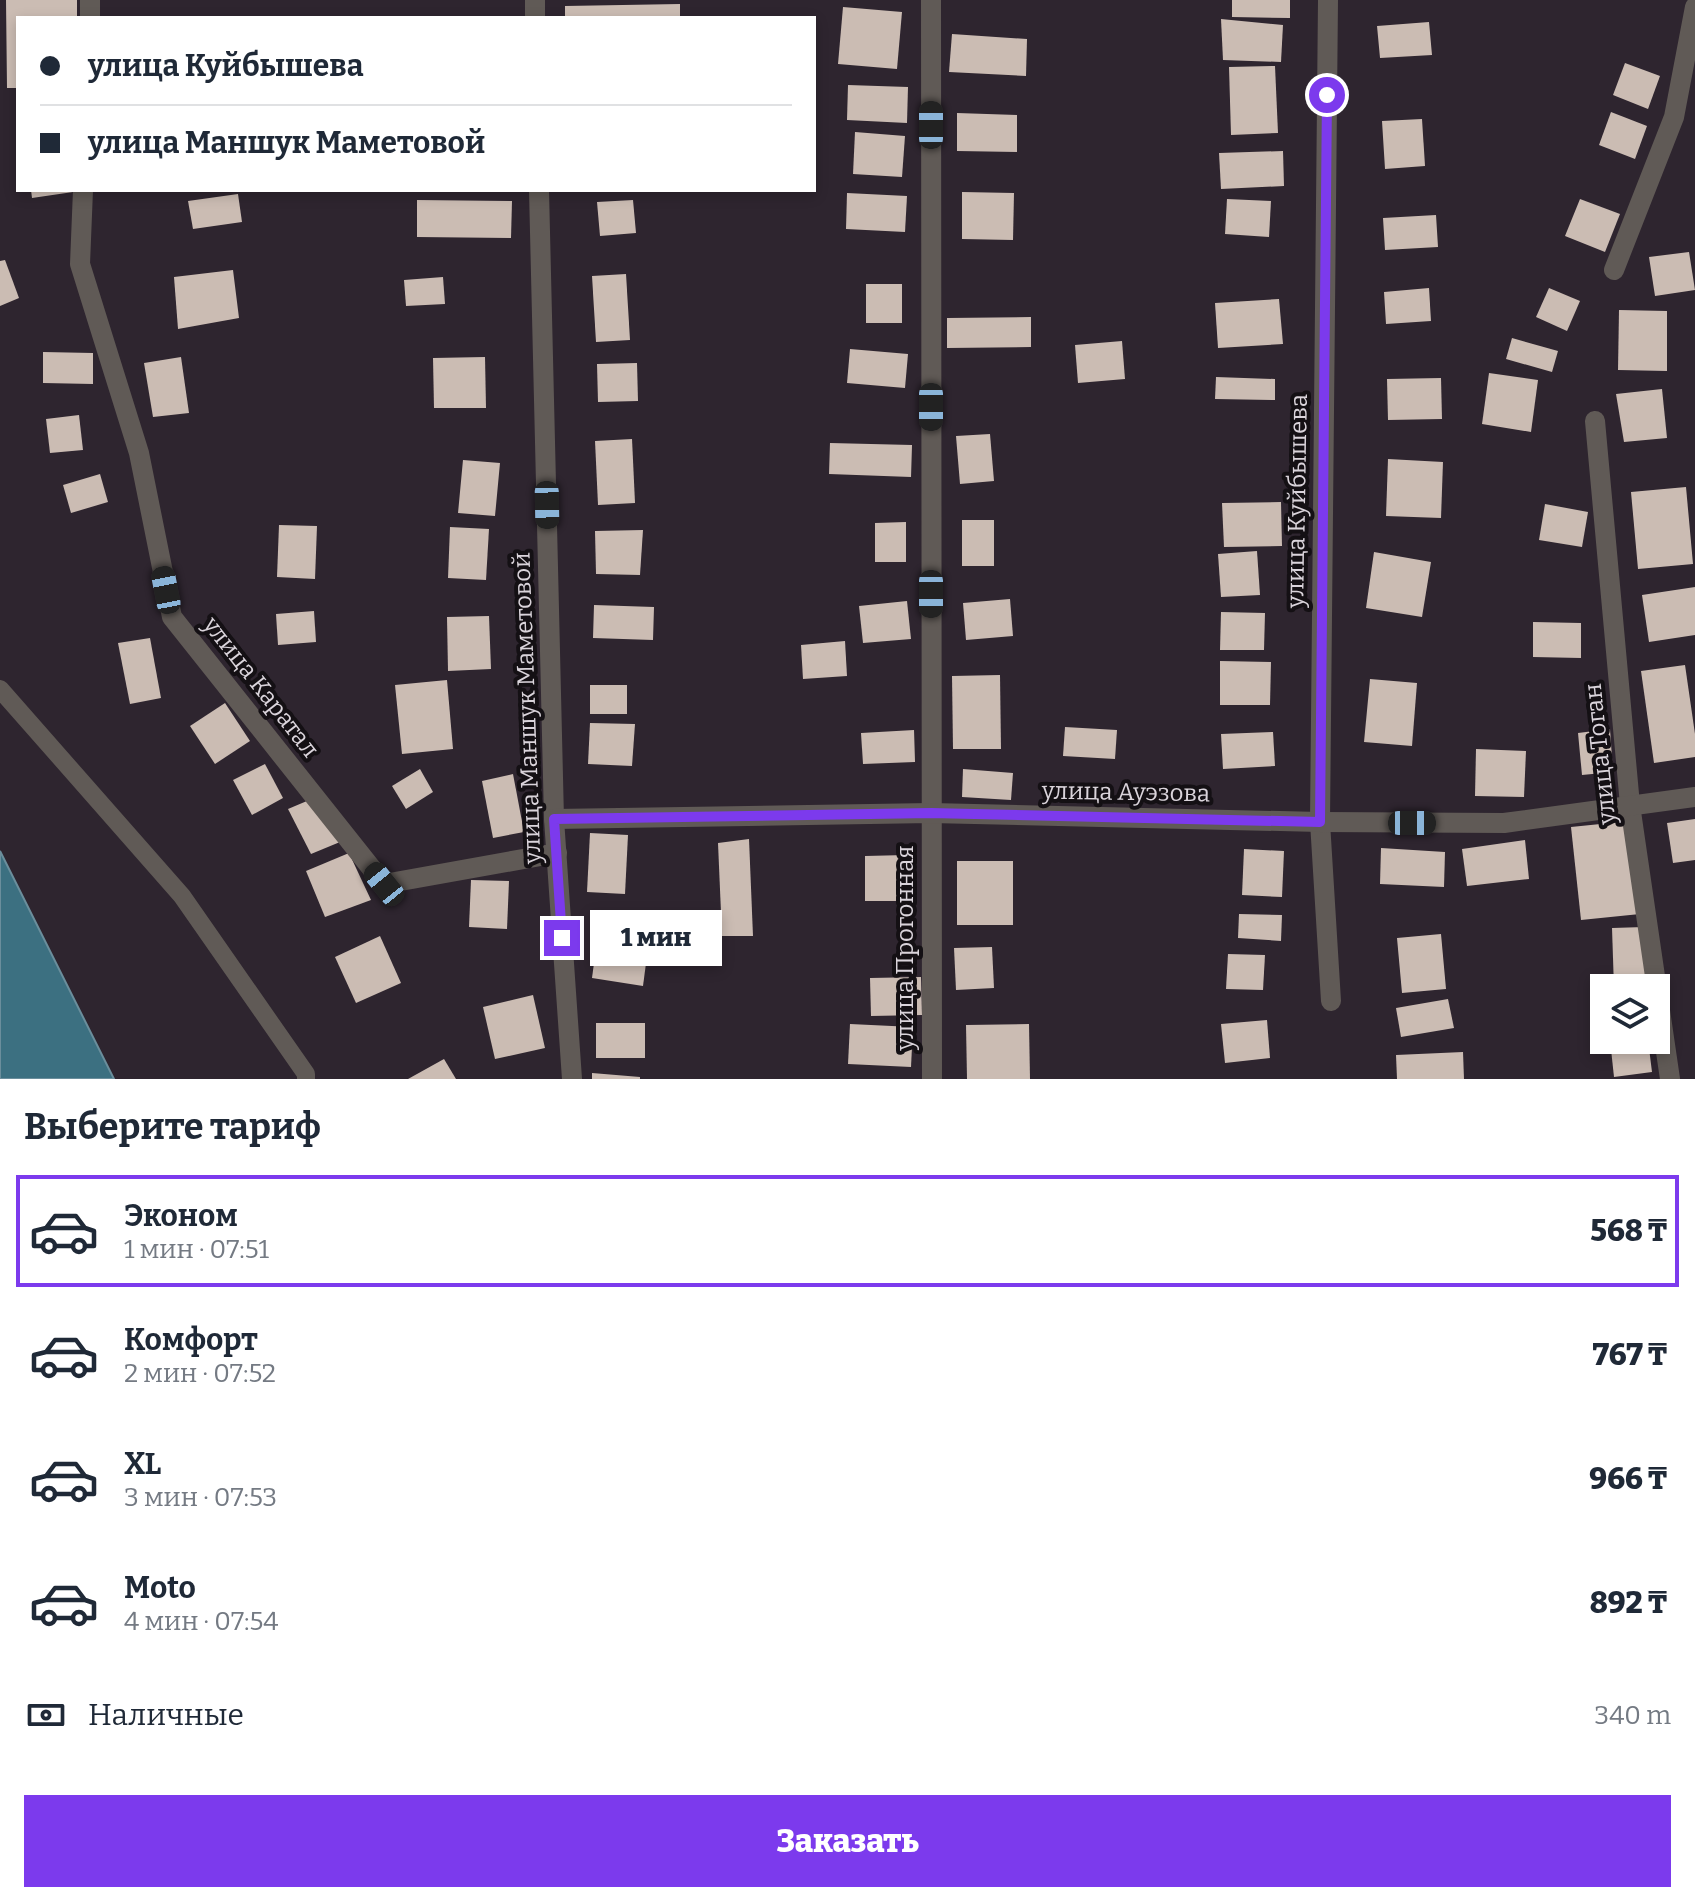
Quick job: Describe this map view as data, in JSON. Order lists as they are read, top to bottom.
{
  "streets": {
    "street": [
      "улица Куйбышева",
      "улица Каратал",
      "улица Маншук Маметовой",
      "улица Тоган",
      "улица Ауэзова",
      "улица Прогонная"
    ]
  },
  "crossings": [
    ["улица Куйбышева", "улица Ауэзова"],
    ["улица Каратал", "улица Маншук Маметовой"],
    ["улица Маншук Маметовой", "улица Ауэзова"],
    ["улица Тоган", "улица Ауэзова"],
    ["улица Ауэзова", "улица Прогонная"]
  ],
  "page": {
    "banner": ["улица Куйбышева", "улица Маншук Маметовой"],
    "bubble": "1 мин",
    "heading": "Выберите тариф",
    "list": [
      {
        "name": "Эконом",
        "note": "1 мин · 07:51",
        "value": "568 ₸"
      },
      {
        "name": "Комфорт",
        "note": "2 мин · 07:52",
        "value": "767 ₸"
      },
      {
        "name": "XL",
        "note": "3 мин · 07:53",
        "value": "966 ₸"
      },
      {
        "name": "Moto",
        "note": "4 мин · 07:54",
        "value": "892 ₸"
      }
    ],
    "pay": ["Наличные", "340 m"],
    "buttons": "Заказать"
  }
}
